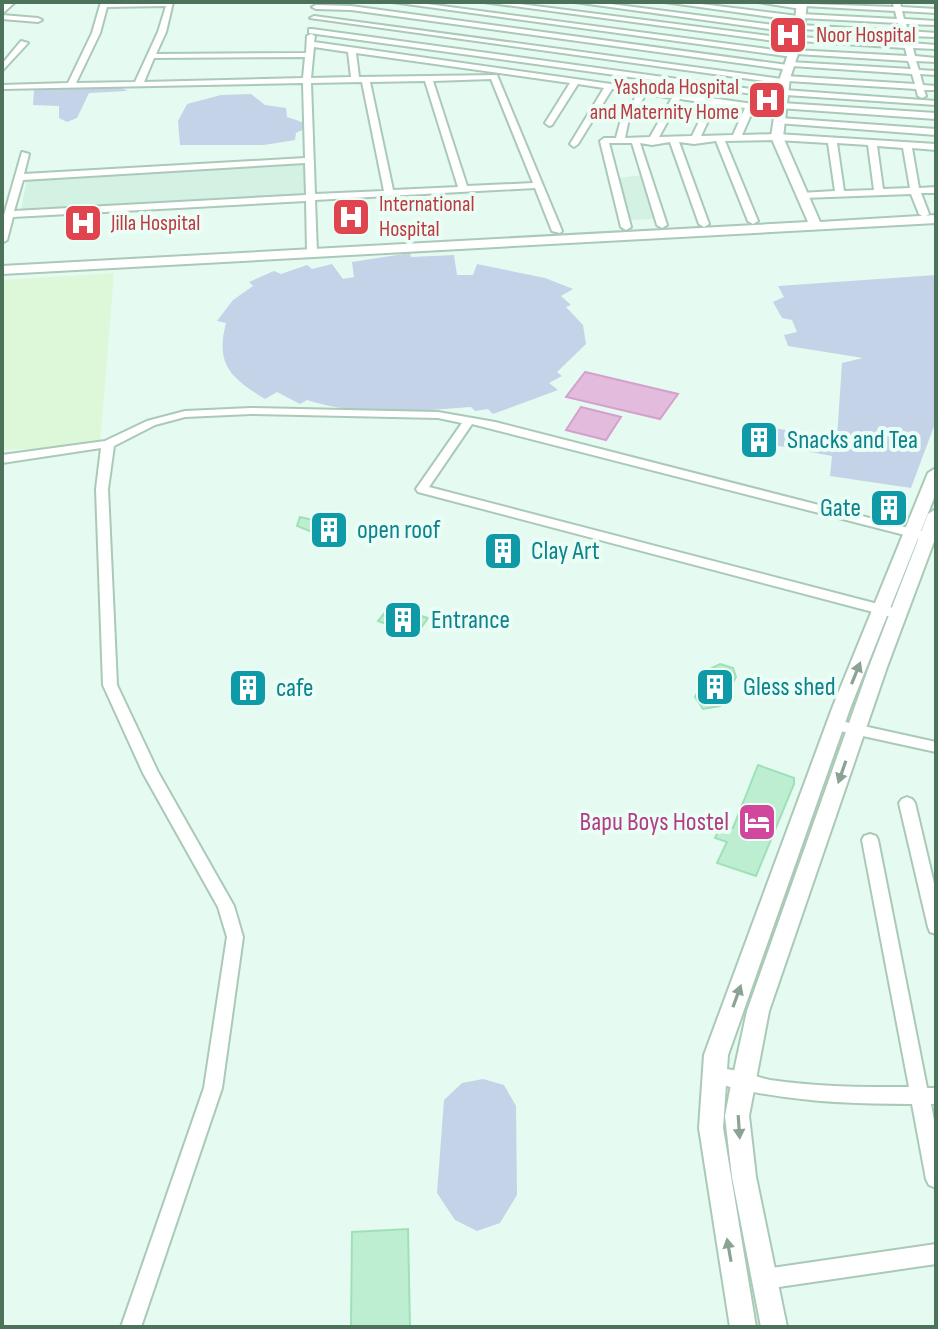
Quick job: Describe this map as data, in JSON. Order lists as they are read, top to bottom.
{
  "places": {
    "hospital": [
      "Noor Hospital",
      "Yashoda Hospital and Maternity Home",
      "International Hospital",
      "Jilla Hospital"
    ],
    "building": [
      "Snacks and Tea",
      "Gate",
      "open roof",
      "Clay Art",
      "Entrance",
      "Gless shed",
      "cafe"
    ],
    "hotel": ["Bapu Boys Hostel"]
  }
}
